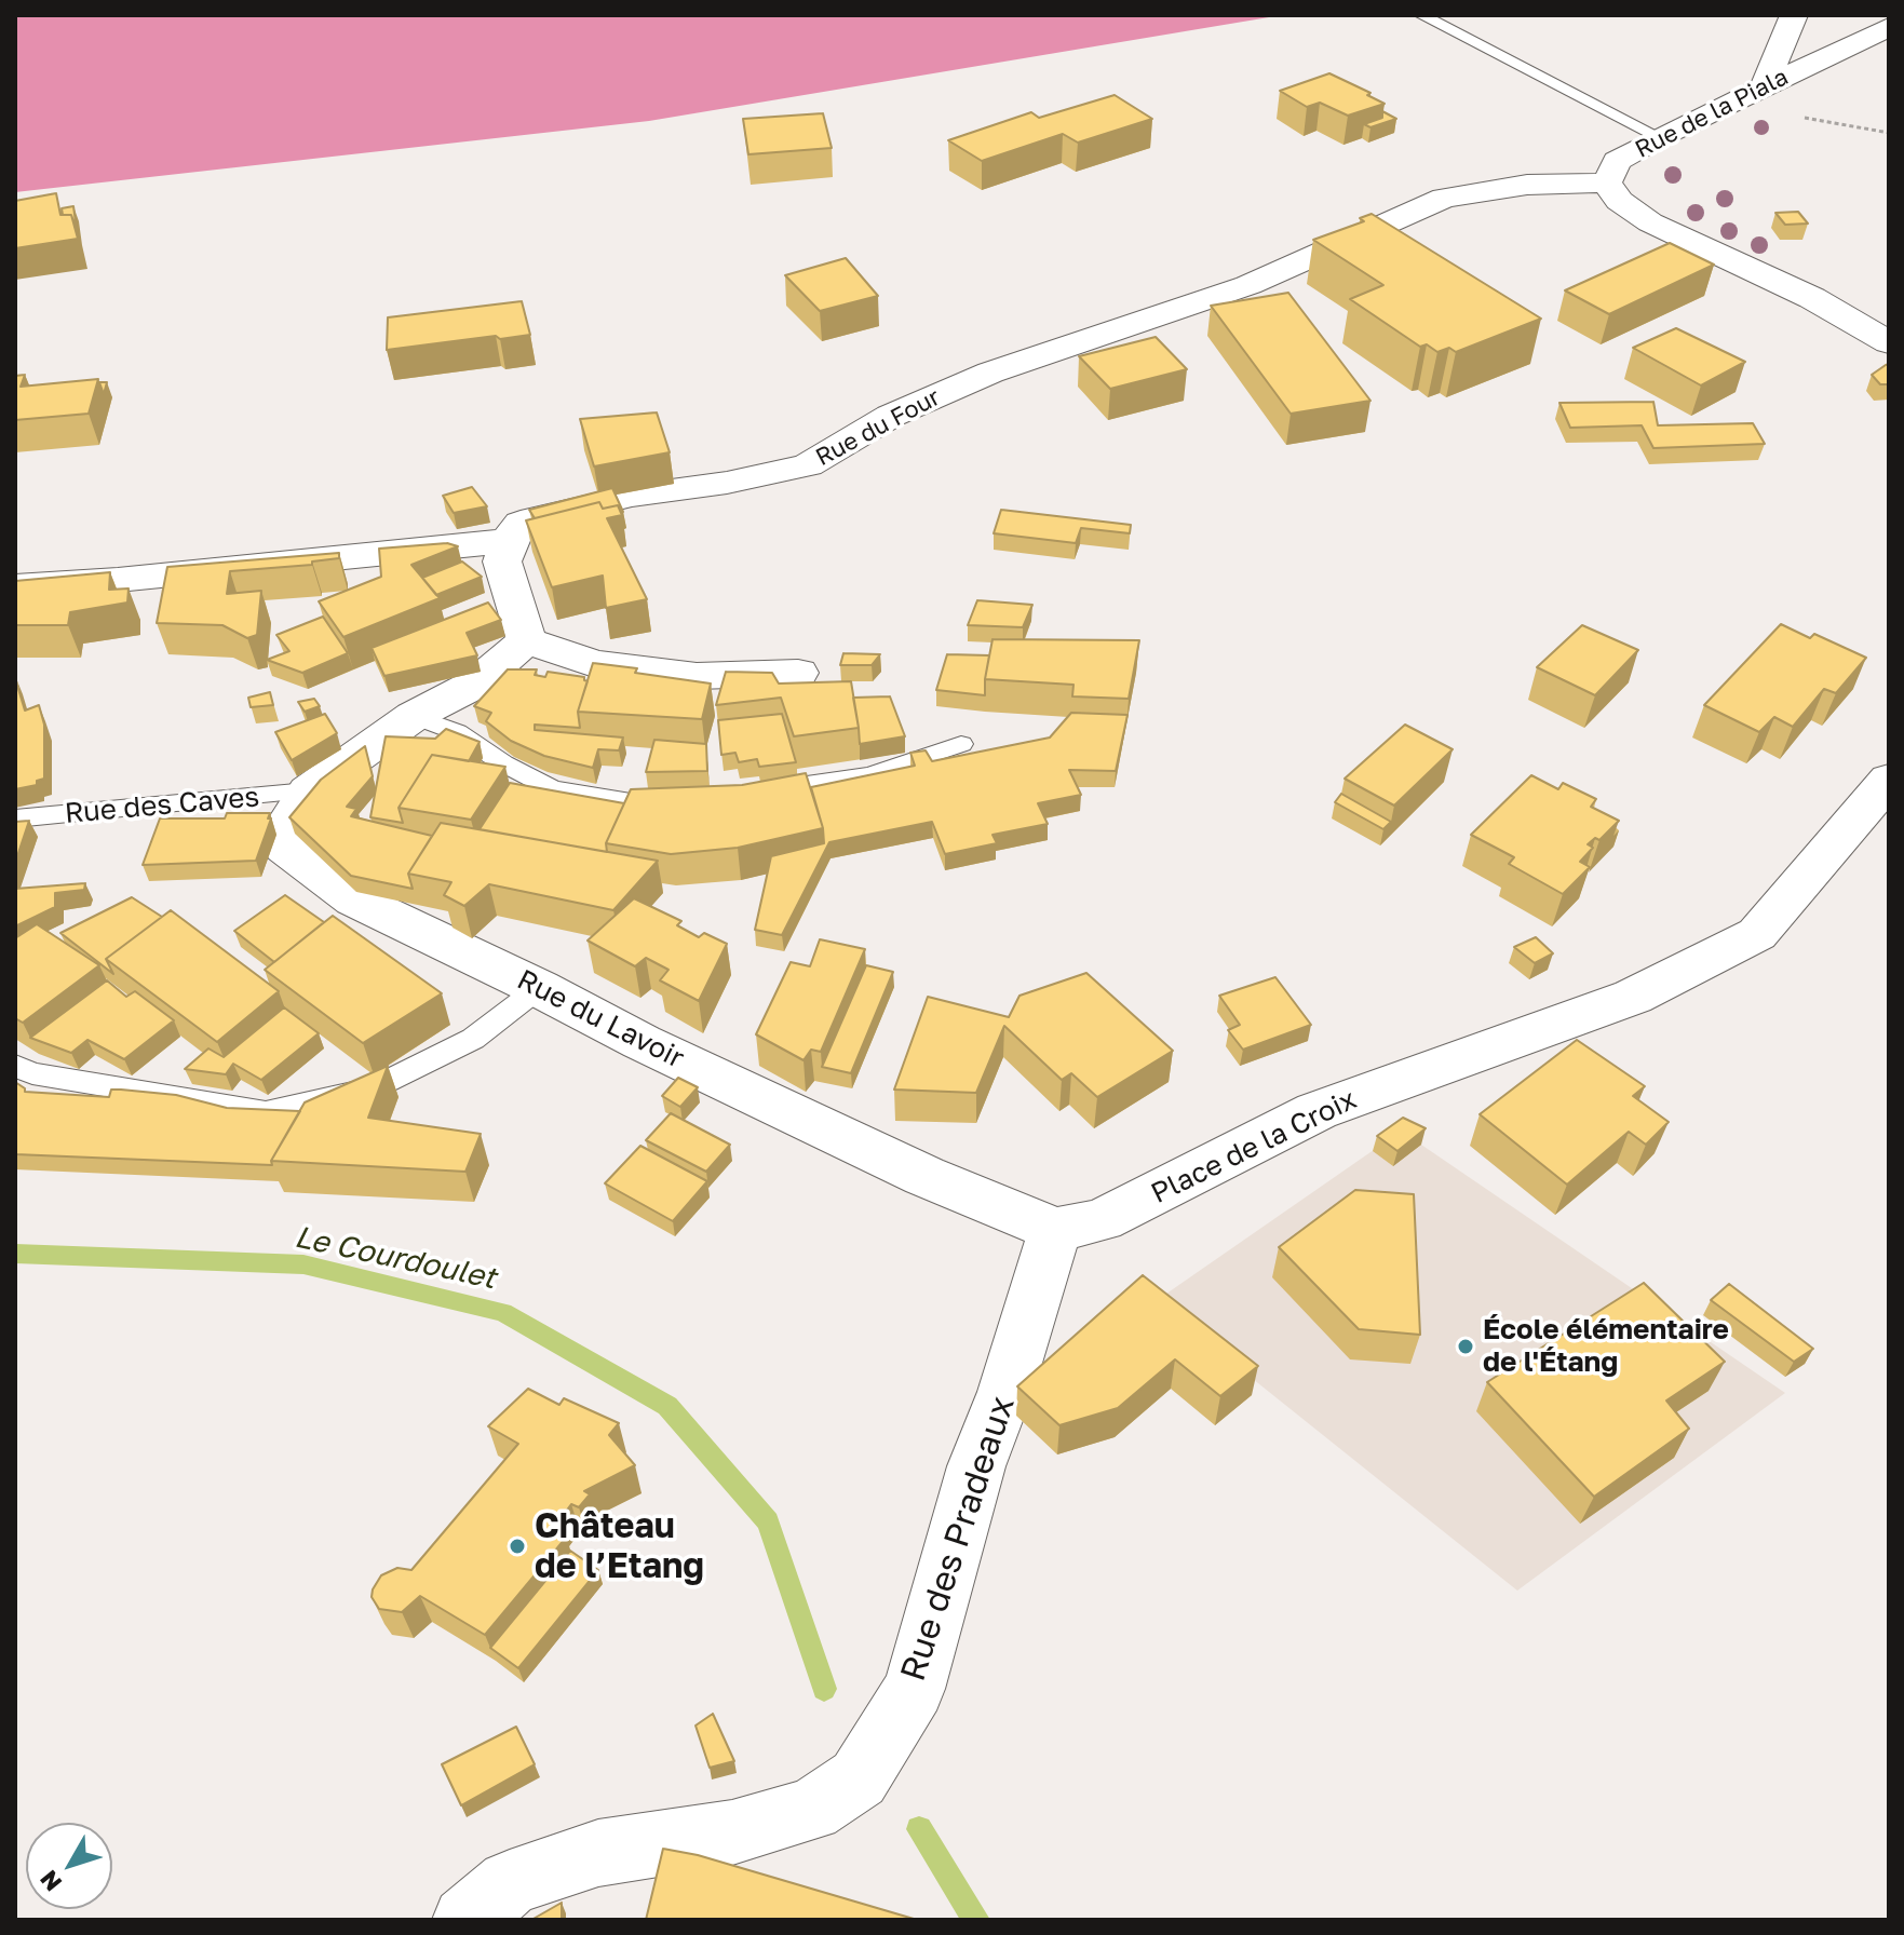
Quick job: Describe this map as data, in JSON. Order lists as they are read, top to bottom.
{
  "streets": {
    "street": [
      "Rue de la Piala",
      "Rue du Four",
      "Rue du Lavoir",
      "Place de la Croix",
      "Rue des Pradeaux"
    ],
    "lane": ["Rue des Caves"]
  },
  "crossings": [
    ["Rue de la Piala", "Rue du Four"],
    ["Rue des Caves", "Rue du Lavoir"],
    ["Rue du Lavoir", "Place de la Croix"],
    ["Rue du Lavoir", "Rue des Pradeaux"],
    ["Place de la Croix", "Rue des Pradeaux"]
  ],
  "water": ["Le Courdoulet"],
  "places": ["École élémentaire de l'Étang", "Château de l’Etang"],
  "north": "bottom left"
}
